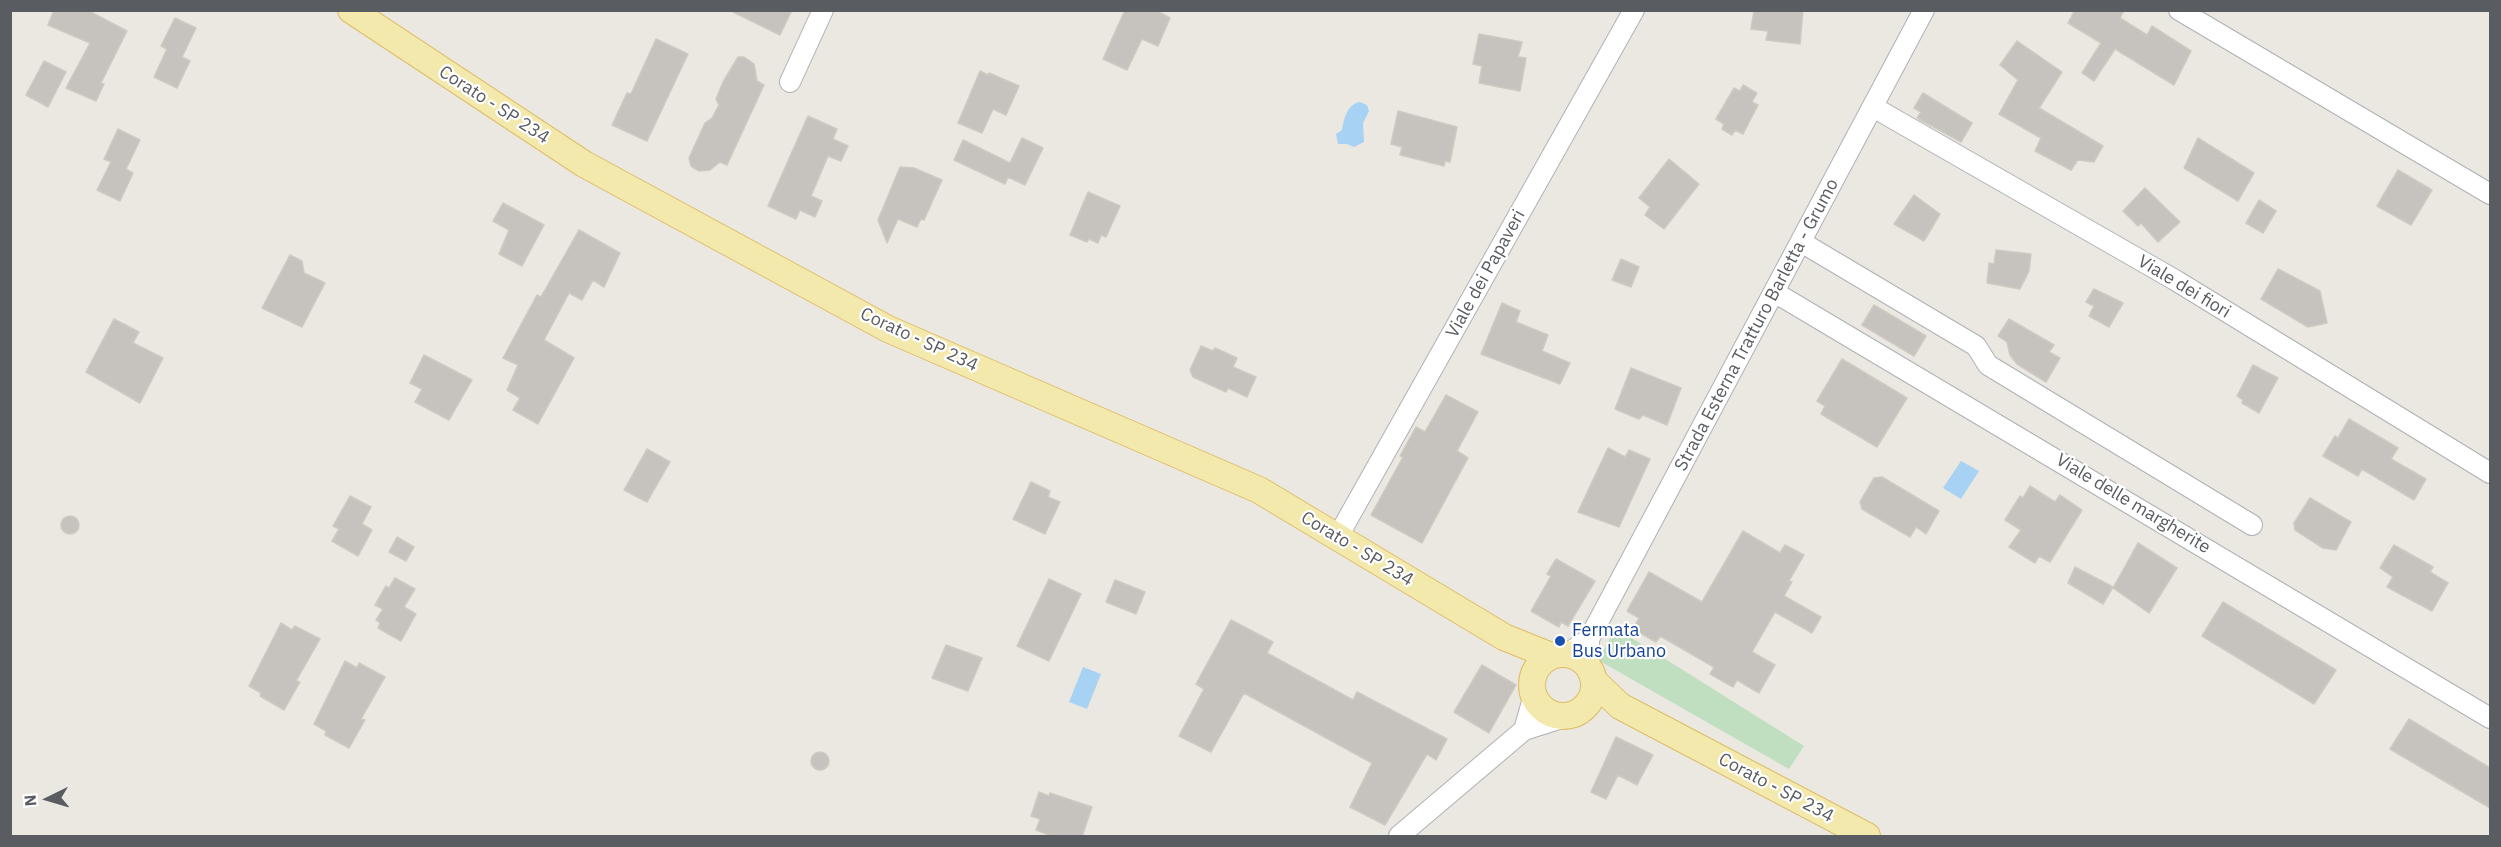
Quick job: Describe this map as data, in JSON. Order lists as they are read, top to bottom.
{
  "streets": {
    "main road": ["Corato - SP 234"],
    "street": [
      "Viale dei Papaveri",
      "Viale dei fiori",
      "Strada Esterna Tratturo Barletta - Grumo",
      "Viale delle margherite"
    ]
  },
  "crossings": [
    ["Corato - SP 234", "Viale dei Papaveri"],
    ["Corato - SP 234", "Strada Esterna Tratturo Barletta - Grumo"],
    ["Viale dei fiori", "Strada Esterna Tratturo Barletta - Grumo"],
    ["Strada Esterna Tratturo Barletta - Grumo", "Viale delle margherite"]
  ],
  "places": ["Fermata Bus Urbano"],
  "north": "left"
}
